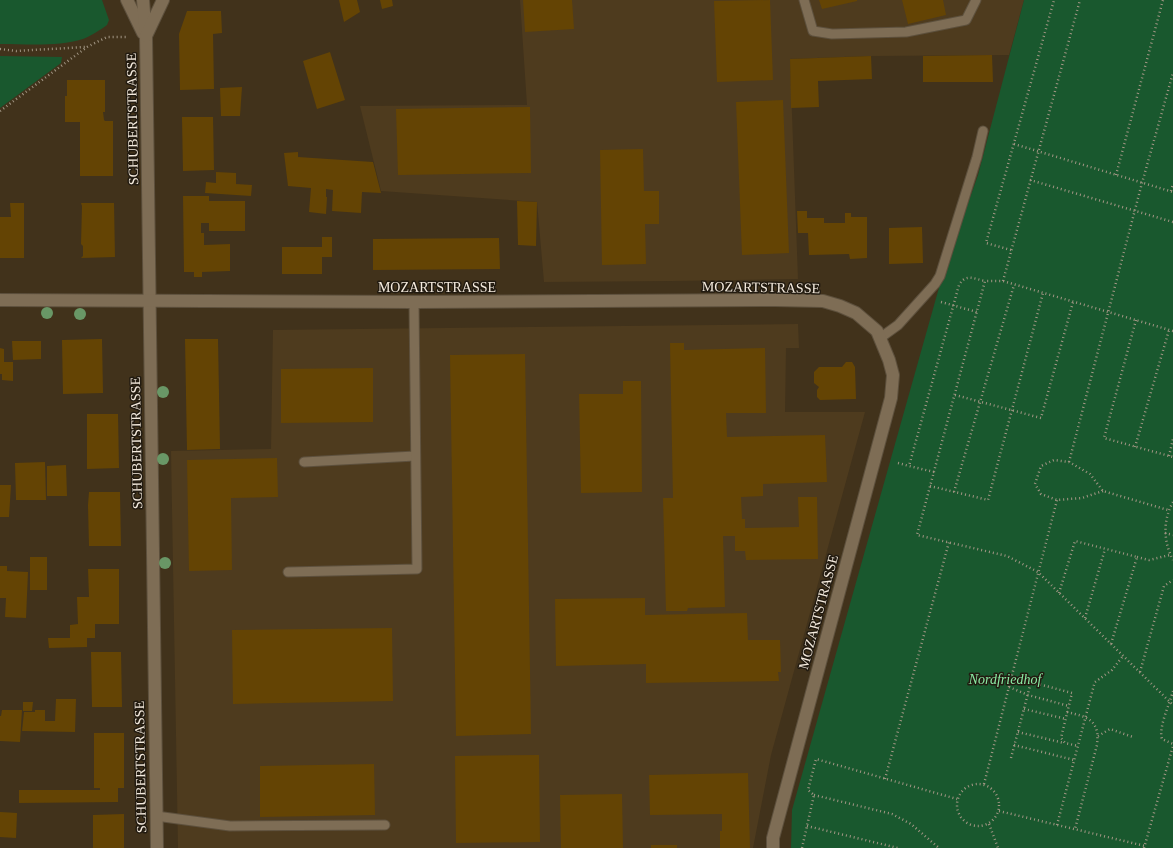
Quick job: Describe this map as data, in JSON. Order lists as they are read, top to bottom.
{
  "streets": {
    "street": ["SCHUBERTSTRASSE", "MOZARTSTRASSE"]
  },
  "crossings": [
    ["SCHUBERTSTRASSE", "MOZARTSTRASSE"]
  ],
  "parks": ["Nordfriedhof"]
}
